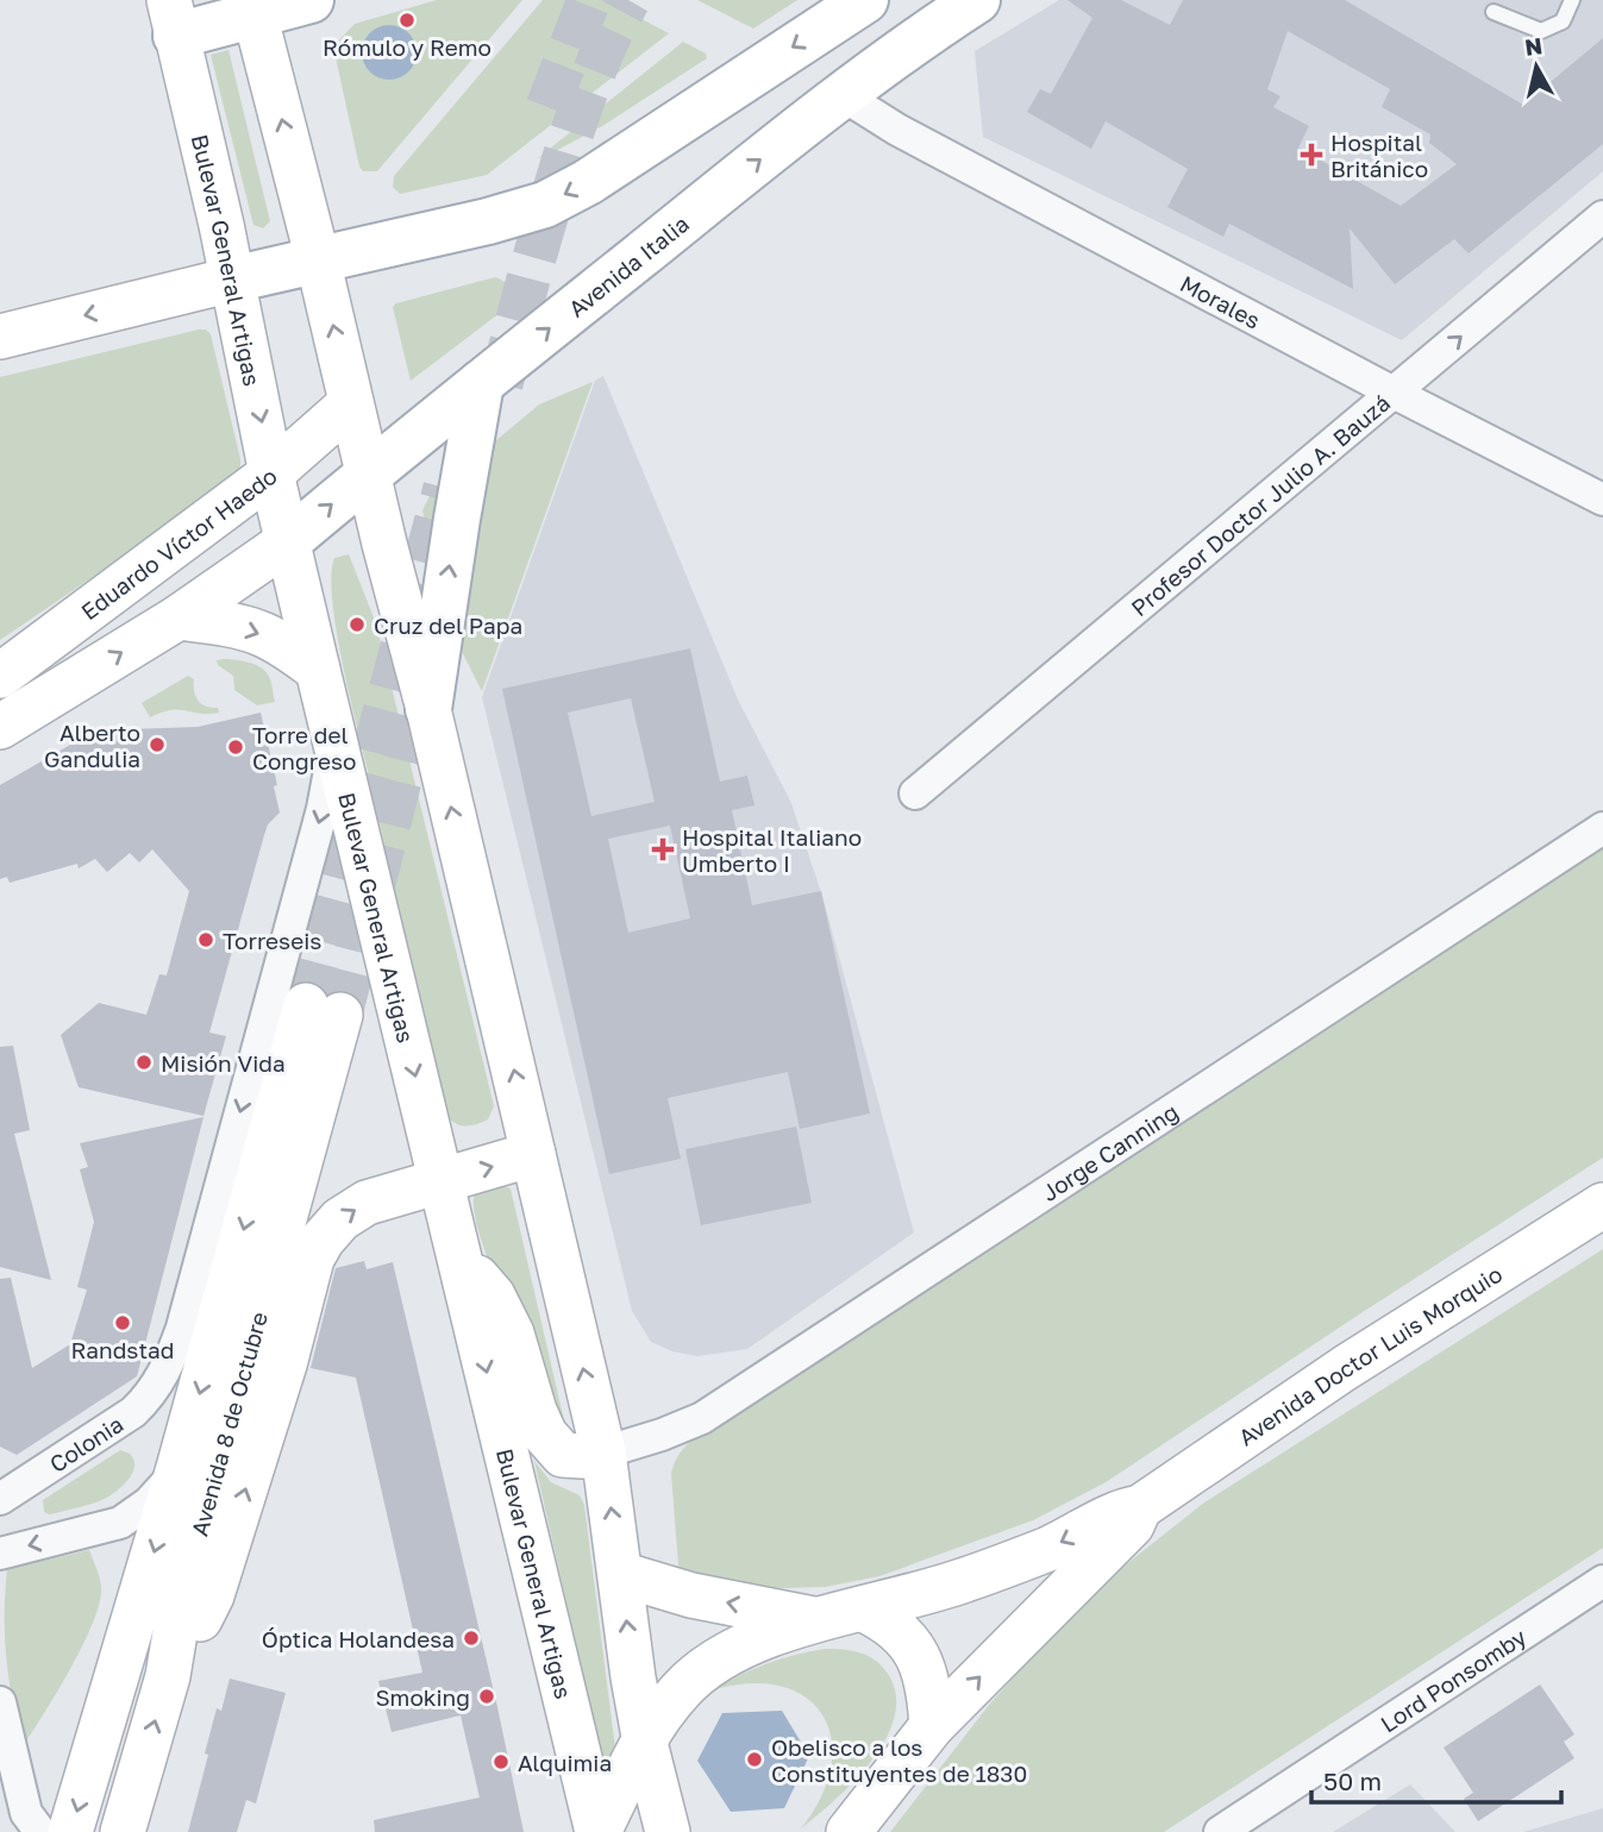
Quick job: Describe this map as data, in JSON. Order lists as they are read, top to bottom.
{
  "streets": {
    "main road": [
      "Bulevar General Artigas",
      "Avenida Italia",
      "Eduardo Víctor Haedo",
      "Avenida Doctor Luis Morquio",
      "Avenida 8 de Octubre"
    ],
    "street": [
      "Morales",
      "Profesor Doctor Julio A. Bauzá",
      "Jorge Canning",
      "Colonia",
      "Lord Ponsomby"
    ]
  },
  "crossings": [
    ["Bulevar General Artigas", "Avenida Italia"],
    ["Bulevar General Artigas", "Eduardo Víctor Haedo"],
    ["Bulevar General Artigas", "Avenida Doctor Luis Morquio"],
    ["Bulevar General Artigas", "Colonia"],
    ["Avenida Italia", "Morales"],
    ["Morales", "Profesor Doctor Julio A. Bauzá"]
  ],
  "one_way": ["Colonia"],
  "places": {
    "other": [
      "Rómulo y Remo",
      "Cruz del Papa",
      "Alberto Gandulia",
      "Torre del Congreso",
      "Torreseis",
      "Misión Vida",
      "Randstad",
      "Óptica Holandesa",
      "Smoking",
      "Obelisco a los Constituyentes de 1830",
      "Alquimia"
    ],
    "health": ["Hospital Británico", "Hospital Italiano Umberto I"]
  },
  "scale_bar": "50 m",
  "north": "top"
}
